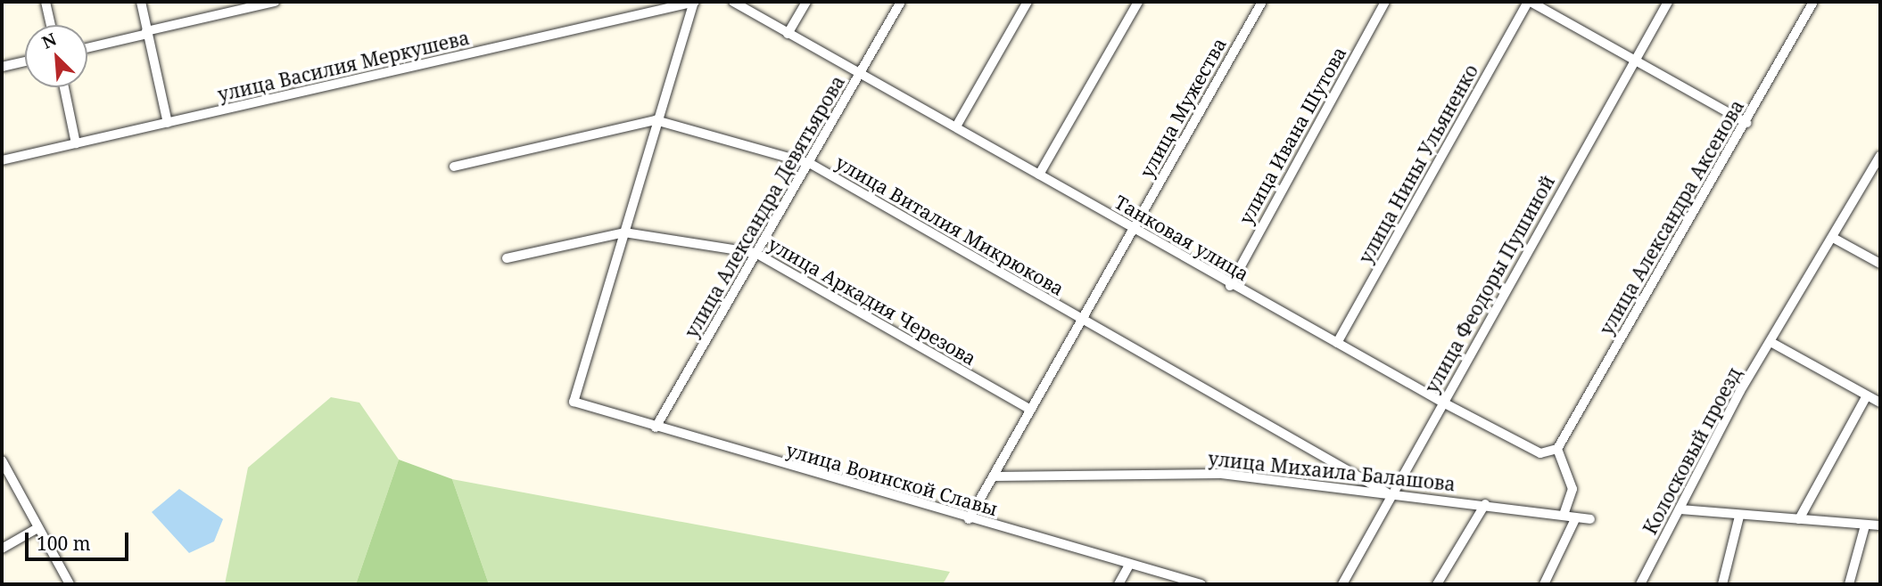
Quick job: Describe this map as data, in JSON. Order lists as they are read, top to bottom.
{
  "streets": {
    "street": [
      "улица Василия Меркушева",
      "улица Мужества",
      "улица Ивана Шутова",
      "улица Нины Ульяненко",
      "улица Александра Девятьярова",
      "улица Александра Аксенова",
      "улица Виталия Микрюкова",
      "Танковая улица",
      "улица Феодоры Пушиной",
      "улица Аркадия Черезова",
      "Колосковый проезд",
      "улица Михаила Балашова",
      "улица Воинской Славы"
    ]
  },
  "crossings": [
    ["улица Василия Меркушева", "улица Виталия Микрюкова"],
    ["улица Василия Меркушева", "улица Аркадия Черезова"],
    ["улица Василия Меркушева", "улица Воинской Славы"],
    ["улица Мужества", "улица Виталия Микрюкова"],
    ["улица Мужества", "Танковая улица"],
    ["улица Мужества", "улица Аркадия Черезова"],
    ["улица Мужества", "улица Михаила Балашова"],
    ["улица Мужества", "улица Воинской Славы"],
    ["улица Ивана Шутова", "Танковая улица"],
    ["улица Нины Ульяненко", "Танковая улица"],
    ["улица Александра Девятьярова", "улица Виталия Микрюкова"],
    ["улица Александра Девятьярова", "Танковая улица"],
    ["улица Александра Девятьярова", "улица Аркадия Черезова"],
    ["улица Александра Девятьярова", "улица Воинской Славы"],
    ["улица Александра Аксенова", "Танковая улица"],
    ["улица Виталия Микрюкова", "улица Феодоры Пушиной"],
    ["улица Виталия Микрюкова", "улица Михаила Балашова"],
    ["Танковая улица", "улица Феодоры Пушиной"],
    ["улица Феодоры Пушиной", "улица Михаила Балашова"]
  ],
  "scale_bar": "100 m",
  "north": "top left"
}
